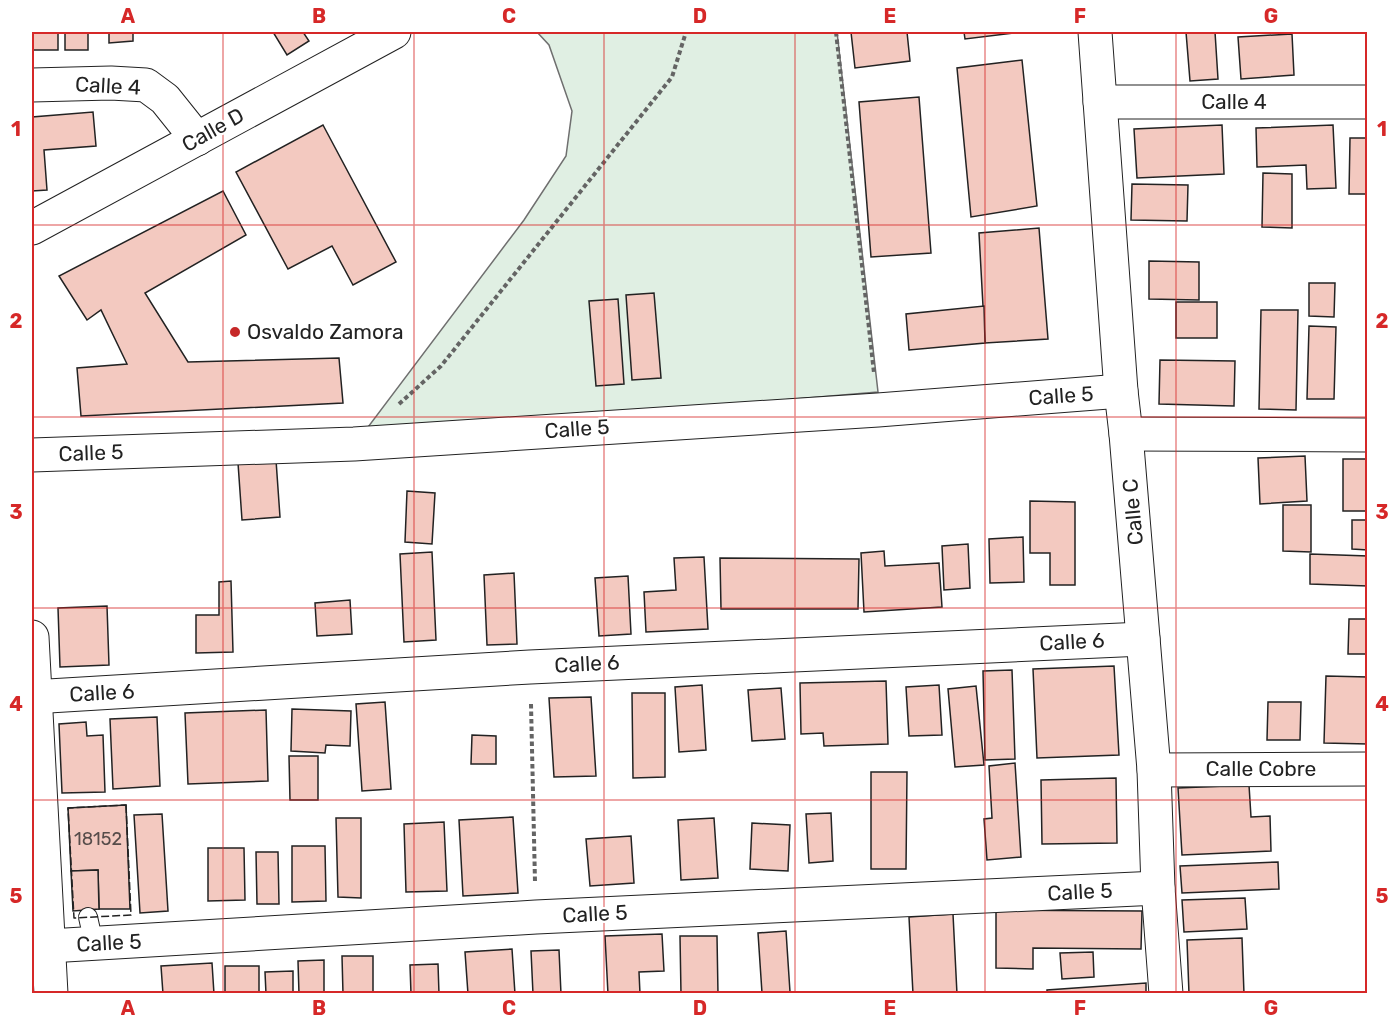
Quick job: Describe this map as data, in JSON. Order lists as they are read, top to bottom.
{
  "streets": {
    "street": [
      "Calle 4",
      "Calle D",
      "Calle 5",
      "Calle C",
      "Calle 6",
      "Calle Cobre"
    ]
  },
  "crossings": [
    ["Calle 4", "Calle D"],
    ["Calle 4", "Calle C"],
    ["Calle 5", "Calle C"],
    ["Calle C", "Calle 6"],
    ["Calle C", "Calle Cobre"]
  ],
  "places": ["Osvaldo Zamora"],
  "house_numbers": ["18152"],
  "grid": {
    "columns": [
      "A",
      "B",
      "C",
      "D",
      "E",
      "F",
      "G"
    ],
    "rows": [
      "1",
      "2",
      "3",
      "4",
      "5"
    ]
  }
}
